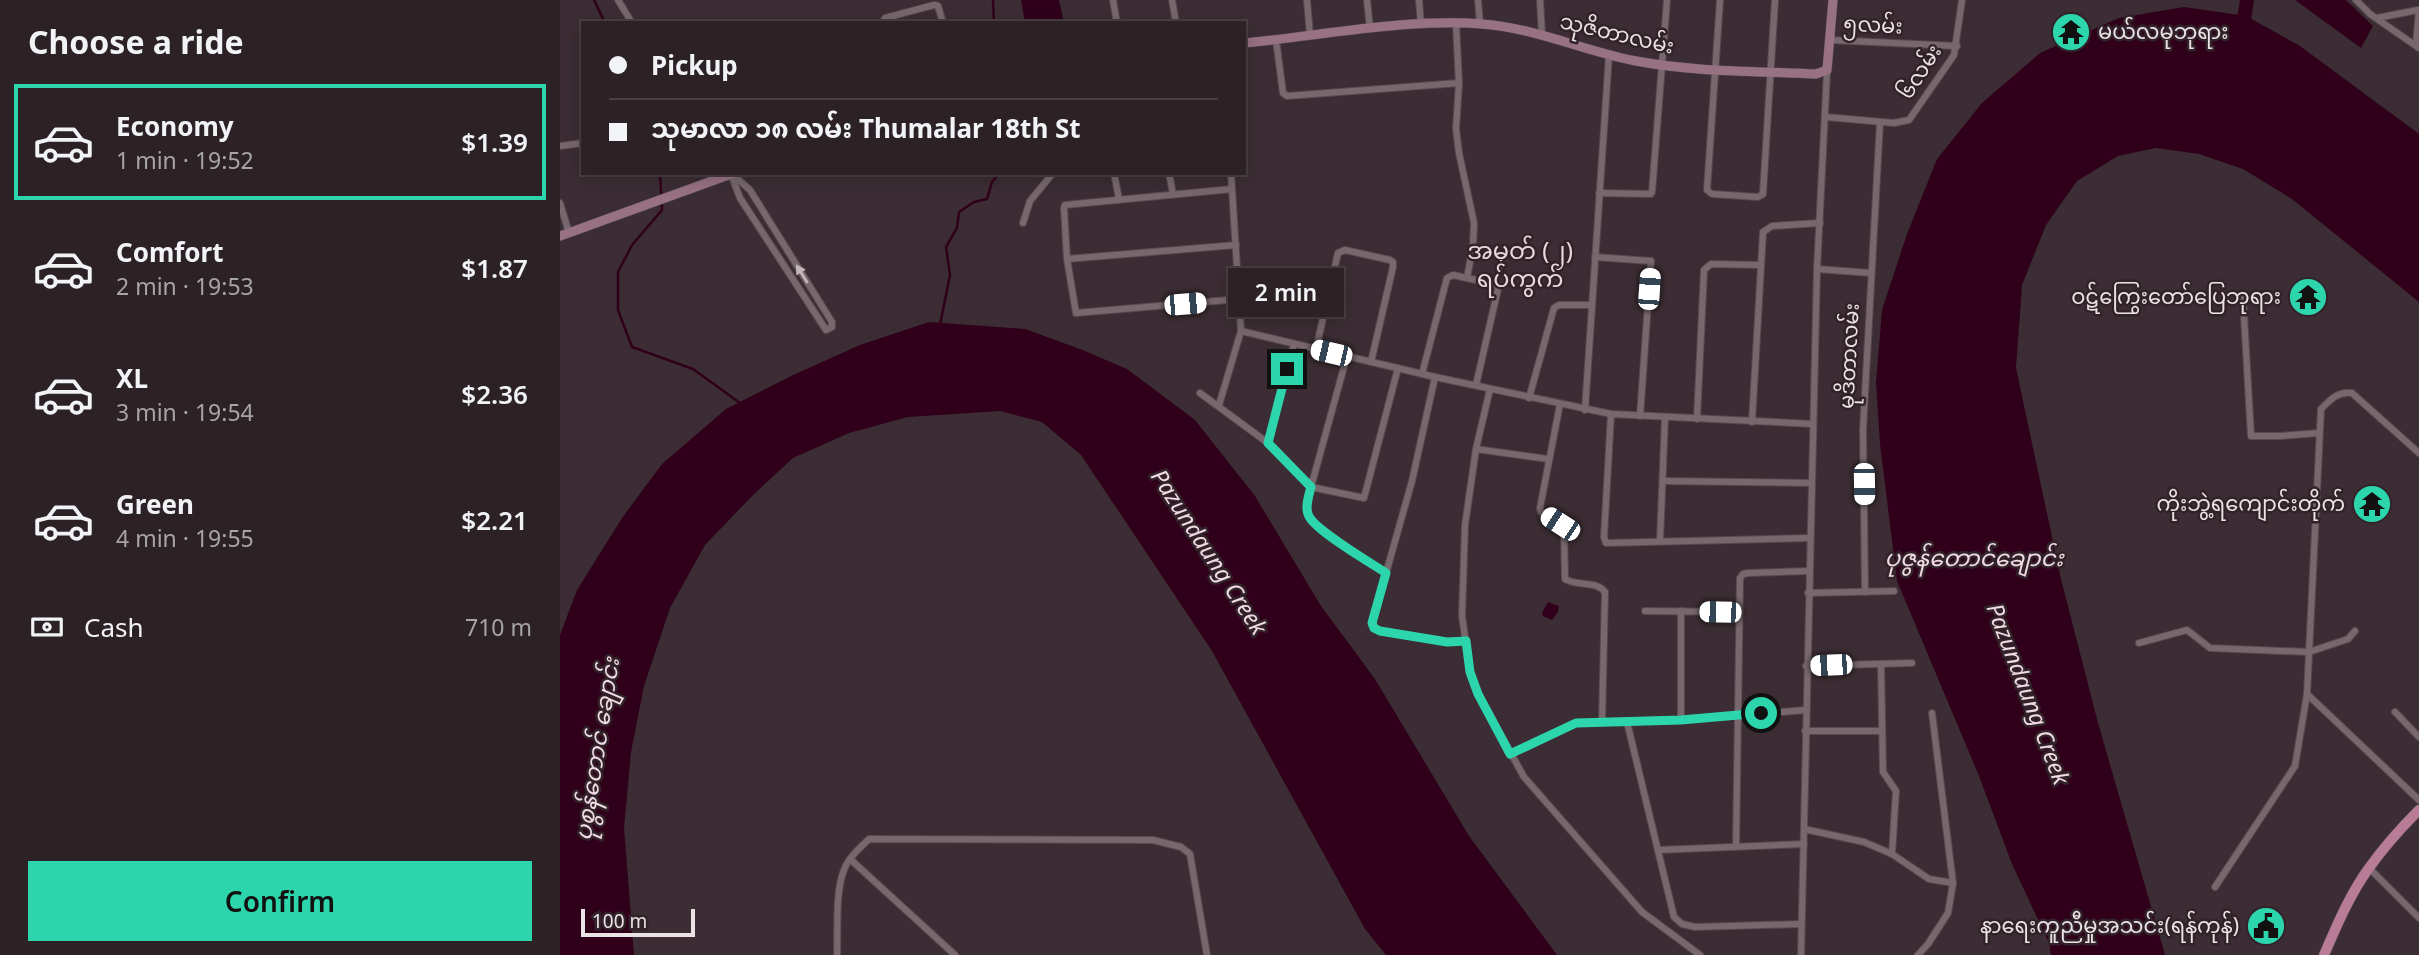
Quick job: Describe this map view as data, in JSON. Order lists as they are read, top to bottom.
{
  "streets": {
    "main road": ["သုဇိတာလမ်း"],
    "street": ["၅လမ်း", "၆လမ်း", "မုဒိတာလမ်း"]
  },
  "crossings": [
    ["၅လမ်း", "၆လမ်း"],
    ["၆လမ်း", "မုဒိတာလမ်း"]
  ],
  "districts": ["အမှတ် (၂) ရပ်ကွက်"],
  "water": ["Pazundaung Creek", "ပုဇွန်တောင်ချောင်း", "ပုစွန်တောင် ချောင်း"],
  "places": {
    "temple": ["မယ်လမုဘုရား", "ဝဋ်ကြွေးတော်ပြေဘုရား", "ကိုးဘွဲ့ရကျောင်းတိုက်"],
    "public building": ["နာရေးကူညီမှုအသင်း(ရန်ကုန်)"]
  },
  "scale_bar": "100 m",
  "page": {
    "heading": "Choose a ride",
    "banner": ["Pickup", "သုမာလာ ၁၈ လမ်း Thumalar 18th St"],
    "list": [
      {
        "name": "Economy",
        "note": "1 min · 19:52",
        "value": "$1.39"
      },
      {
        "name": "Comfort",
        "note": "2 min · 19:53",
        "value": "$1.87"
      },
      {
        "name": "XL",
        "note": "3 min · 19:54",
        "value": "$2.36"
      },
      {
        "name": "Green",
        "note": "4 min · 19:55",
        "value": "$2.21"
      }
    ],
    "bubble": "2 min",
    "pay": ["Cash", "710 m"],
    "buttons": "Confirm",
    "scale": "100 m"
  }
}
